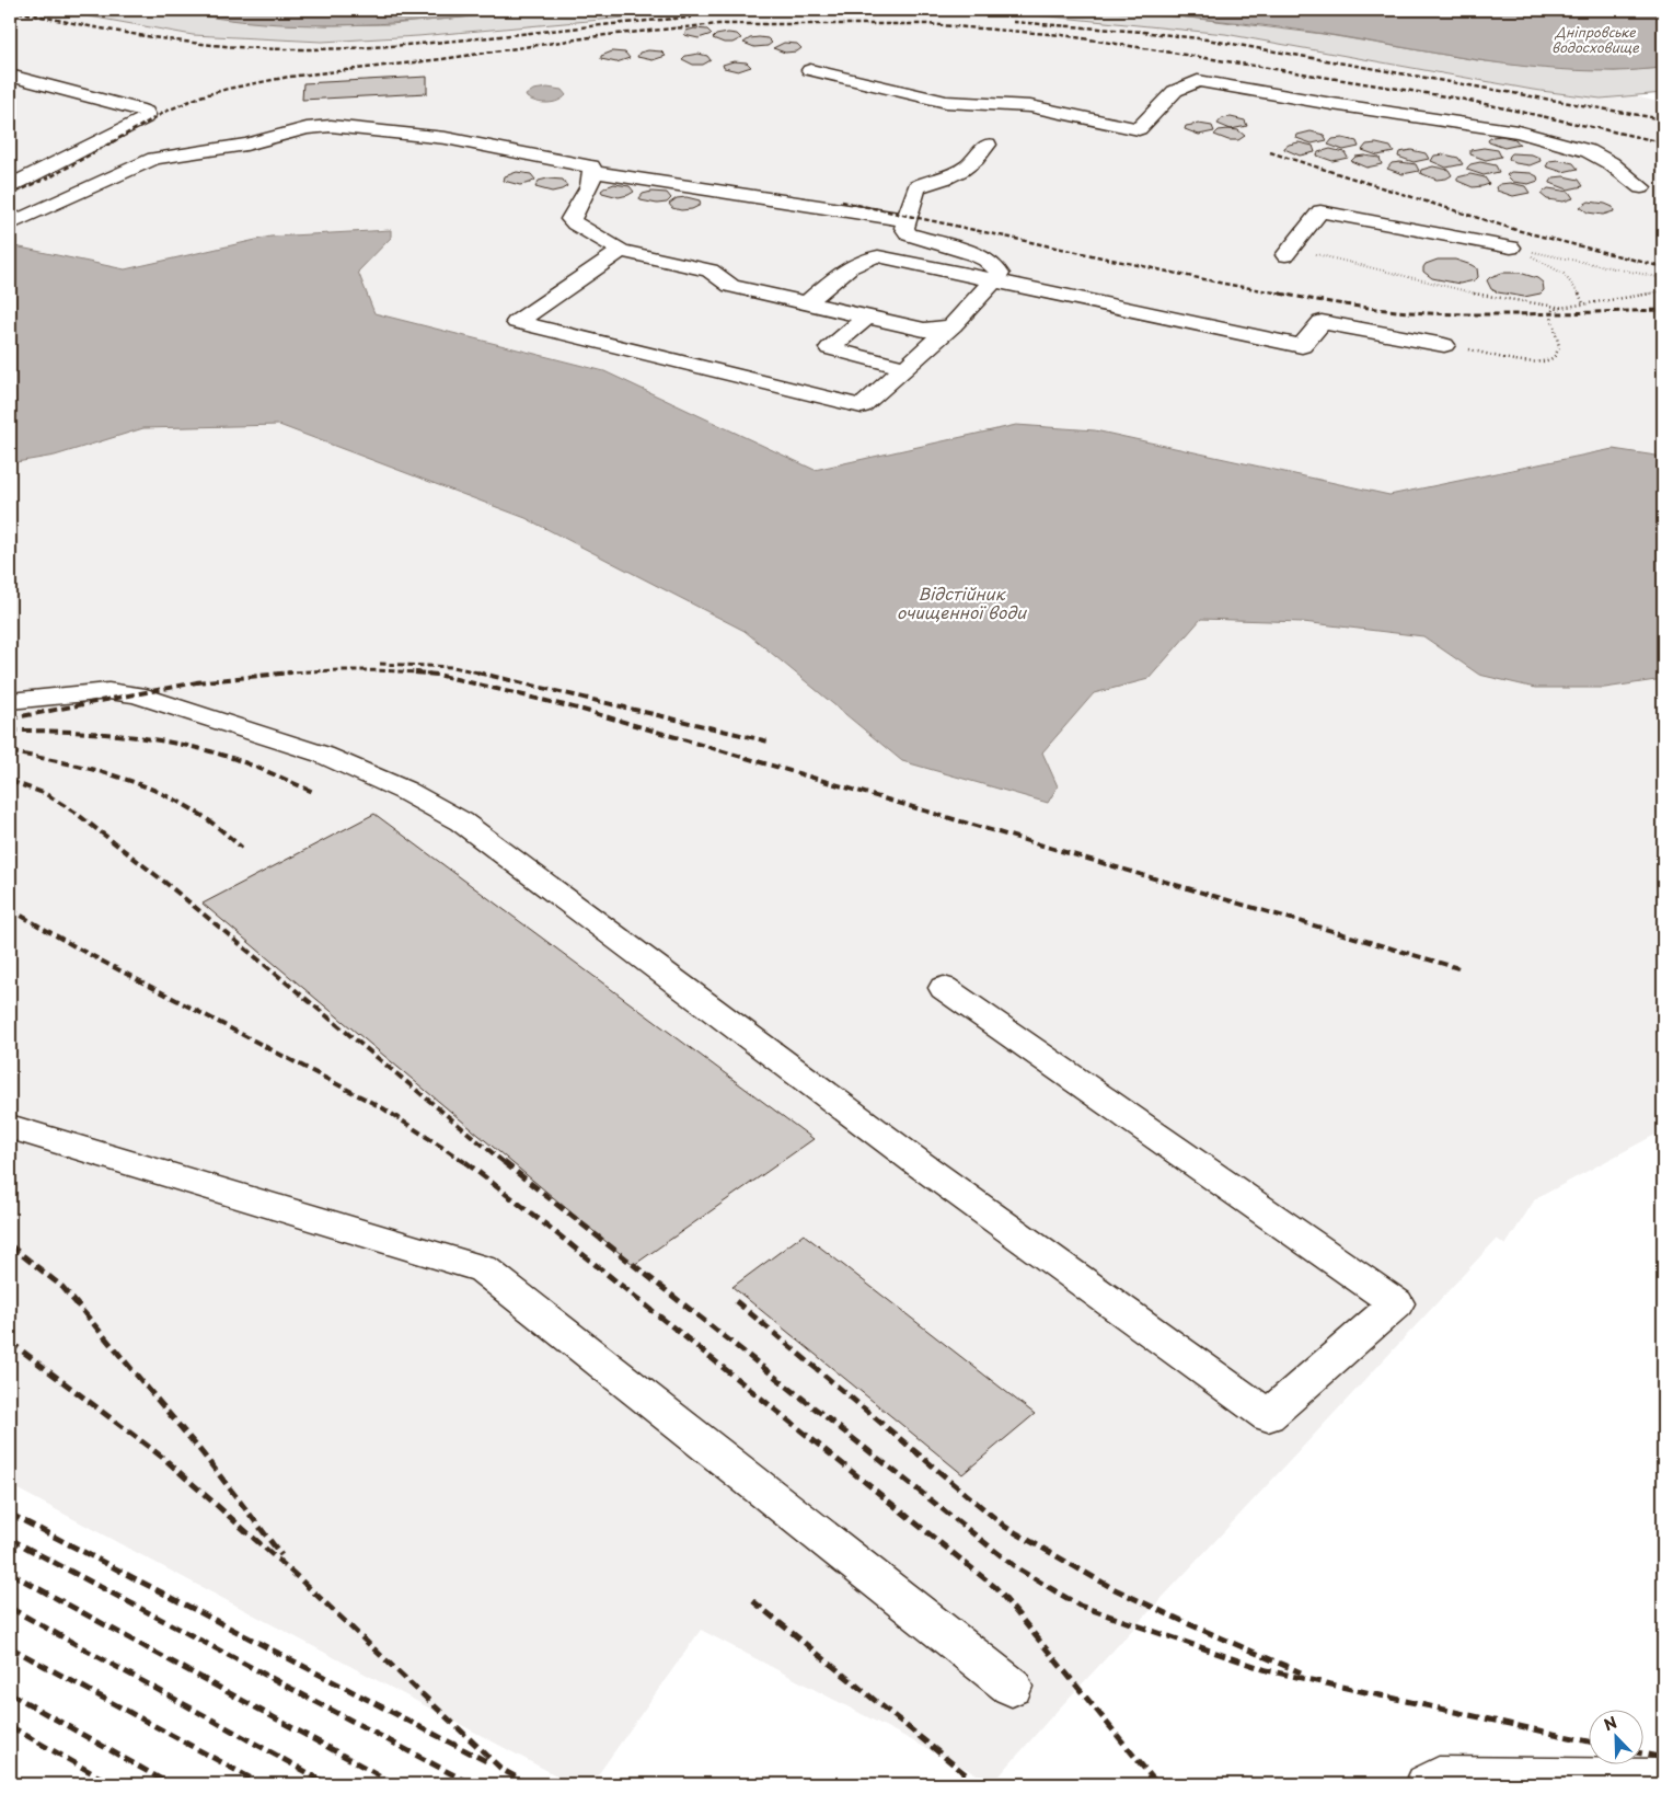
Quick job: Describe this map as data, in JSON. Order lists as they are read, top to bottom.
{
  "water": ["Дніпровське водосховище", "Відстійник очищенної води"],
  "north": "top left"
}
